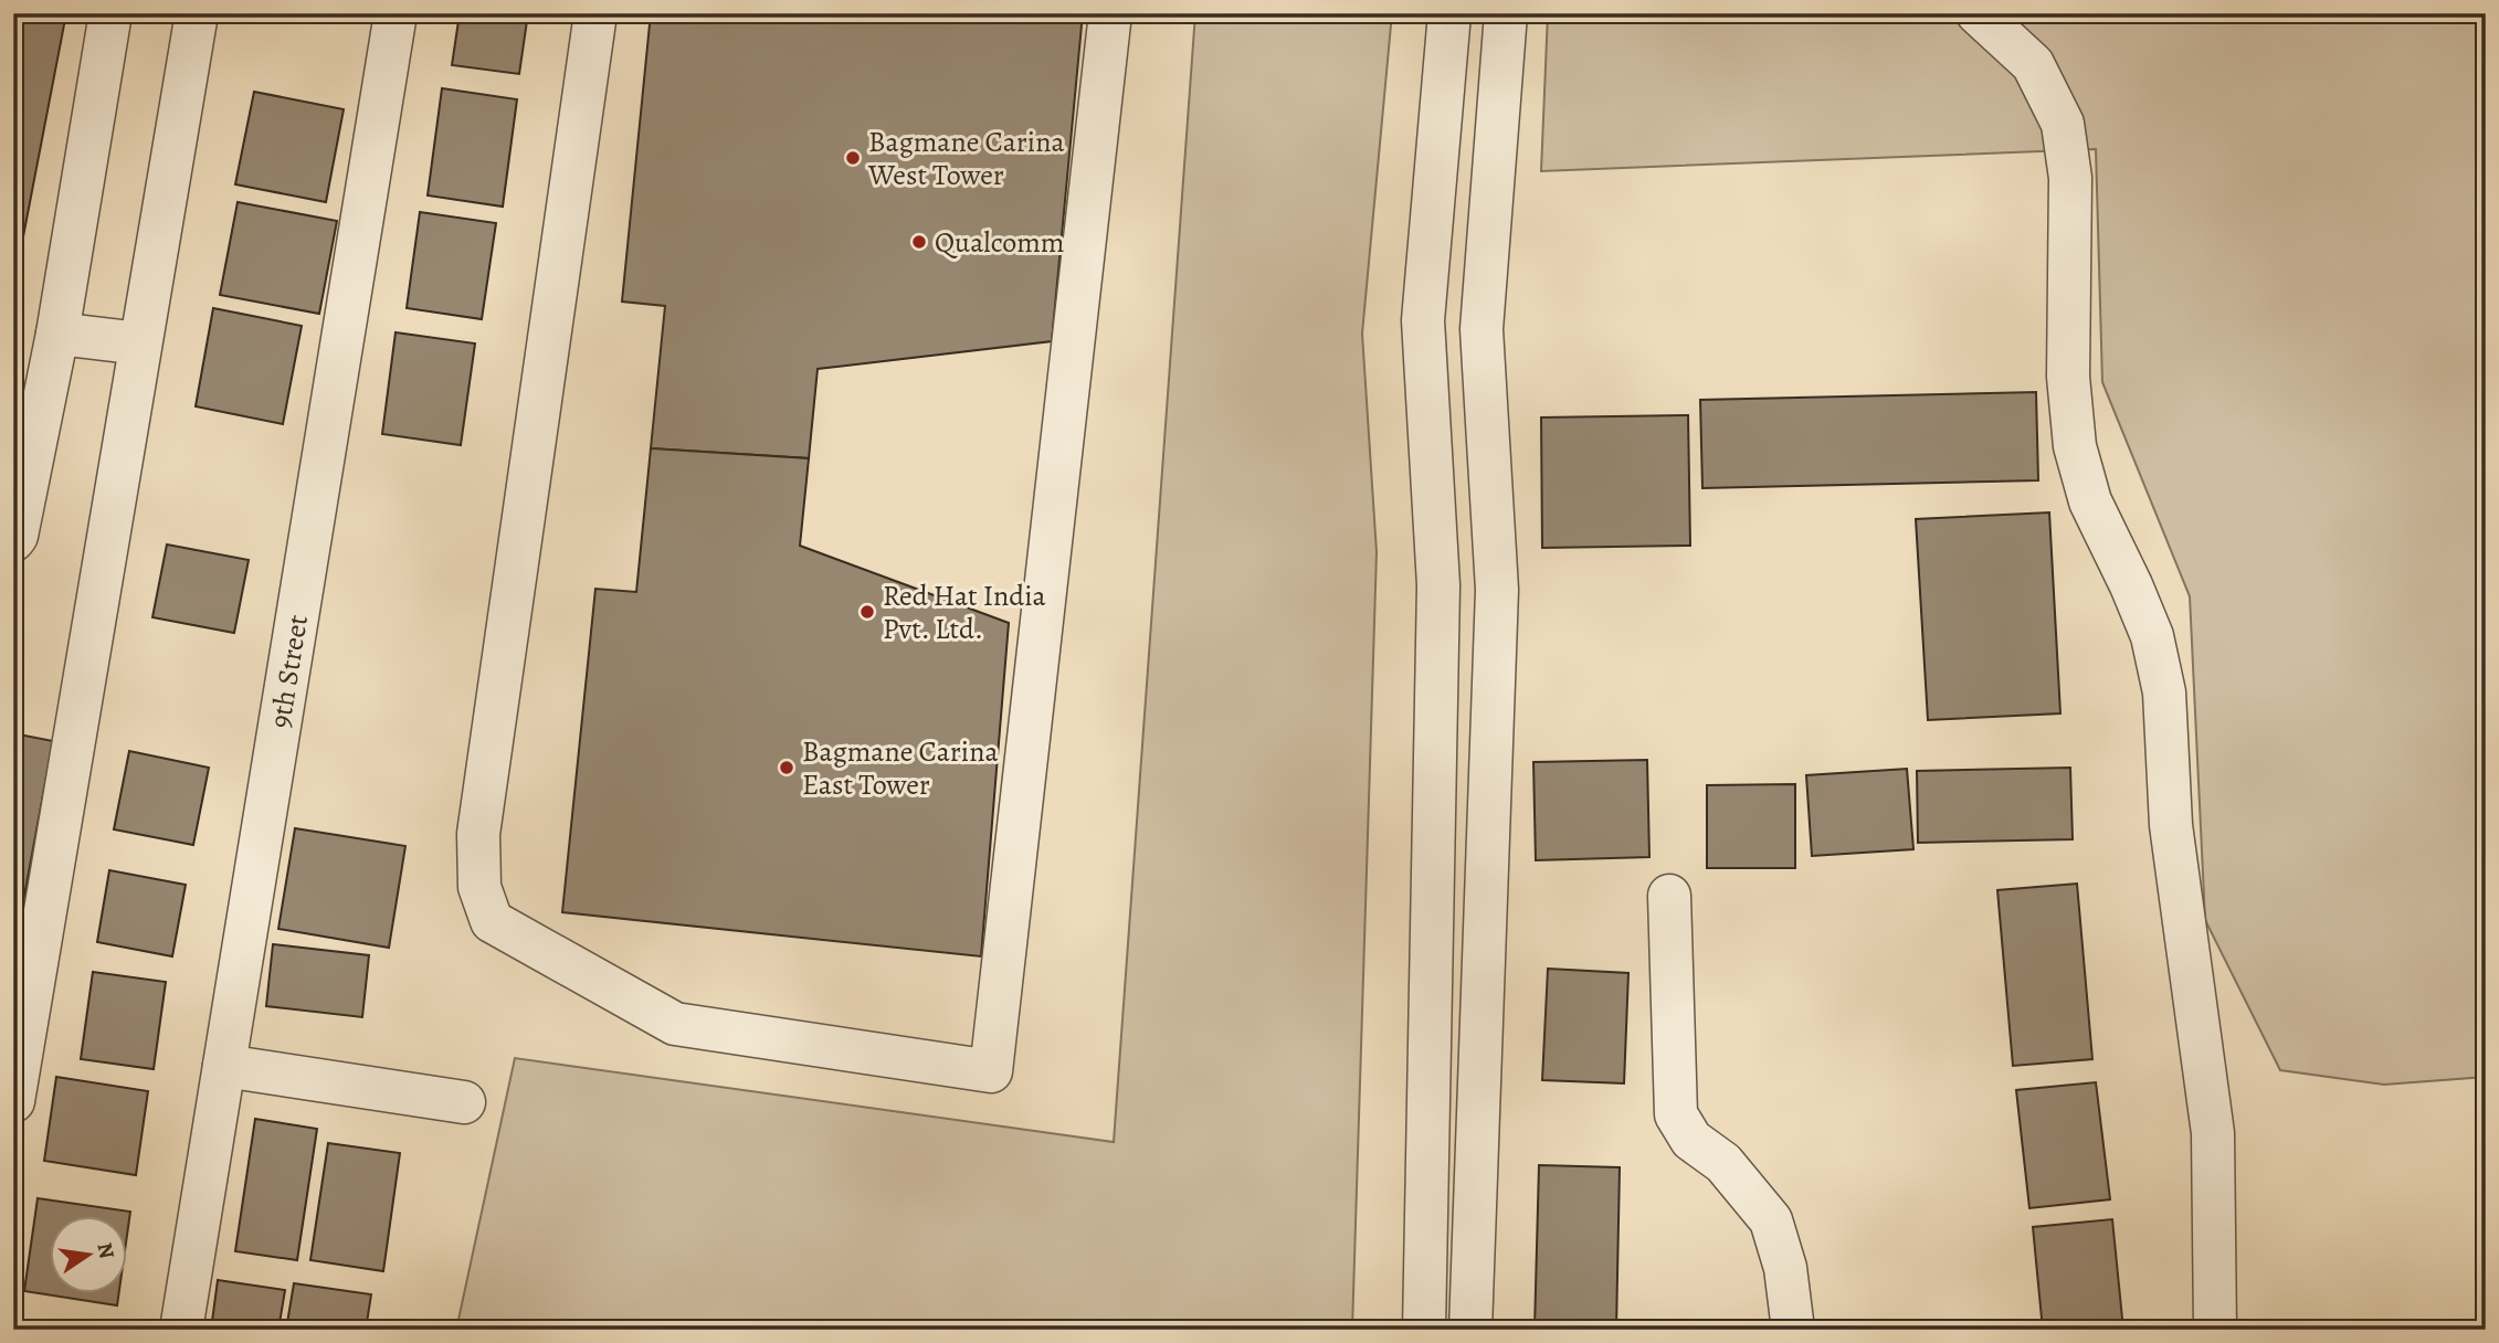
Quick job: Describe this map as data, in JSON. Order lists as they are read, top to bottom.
{
  "streets": {
    "street": ["9th Street"]
  },
  "places": [
    "Bagmane Carina West Tower",
    "Qualcomm",
    "Red Hat India Pvt. Ltd.",
    "Bagmane Carina East Tower"
  ],
  "north": "right"
}
